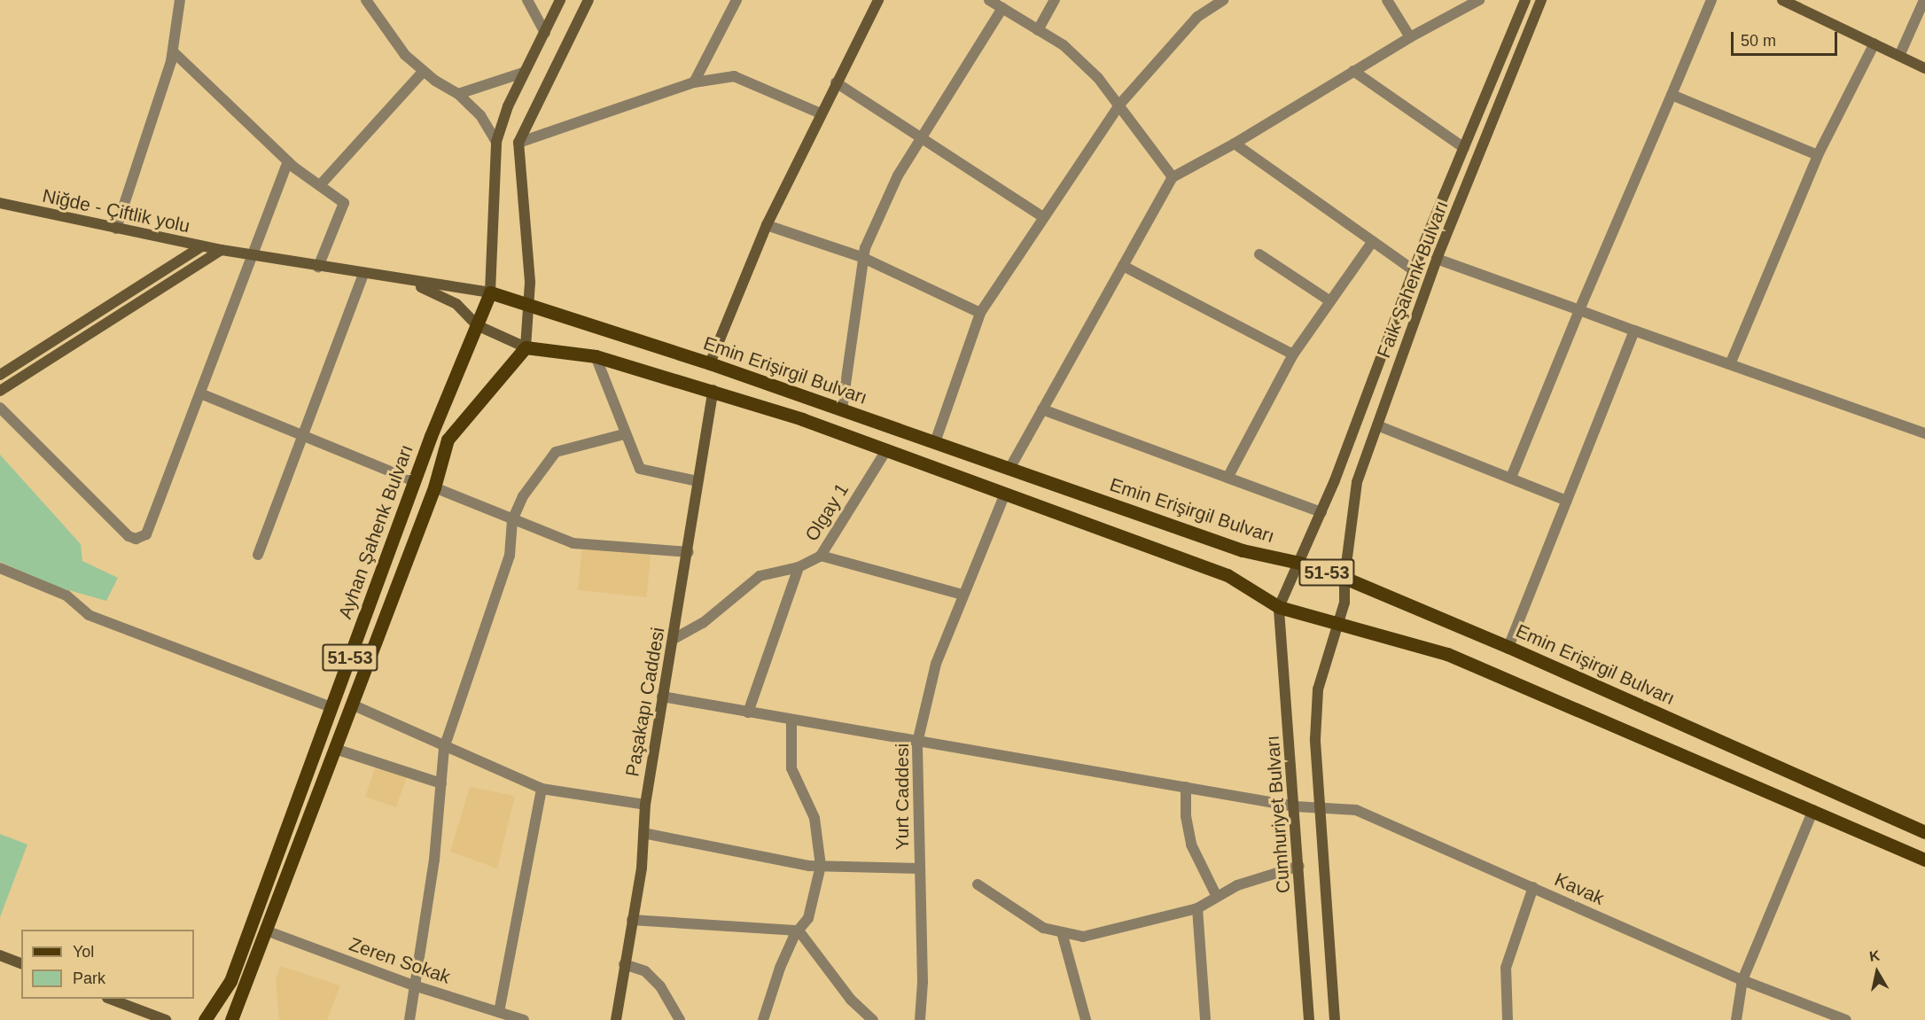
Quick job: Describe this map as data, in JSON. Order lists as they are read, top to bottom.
{
  "streets": {
    "main road": [
      "Niğde - Çiftlik yolu",
      "Faik Şahenk Bulvarı",
      "Emin Erişirgil Bulvarı",
      "Ayhan Şahenk Bulvarı",
      "51-53",
      "Paşakapı Caddesi",
      "Cumhuriyet Bulvarı"
    ],
    "street": [
      "Olgay 1",
      "Yurt Caddesi",
      "Kavak",
      "Zeren Sokak"
    ]
  },
  "crossings": [
    ["Faik Şahenk Bulvarı", "Emin Erişirgil Bulvarı"],
    ["Faik Şahenk Bulvarı", "51-53"],
    ["Faik Şahenk Bulvarı", "Cumhuriyet Bulvarı"],
    ["Emin Erişirgil Bulvarı", "Ayhan Şahenk Bulvarı"],
    ["Olgay 1", "51-53"],
    ["Olgay 1", "Paşakapı Caddesi"],
    ["Ayhan Şahenk Bulvarı", "51-53"],
    ["Ayhan Şahenk Bulvarı", "Zeren Sokak"],
    ["51-53", "Paşakapı Caddesi"],
    ["51-53", "Yurt Caddesi"],
    ["51-53", "Cumhuriyet Bulvarı"],
    ["Paşakapı Caddesi", "Kavak"],
    ["Yurt Caddesi", "Kavak"],
    ["Cumhuriyet Bulvarı", "Kavak"]
  ],
  "legend": ["Yol", "Park"],
  "scale_bar": "50 m",
  "north": "top"
}
